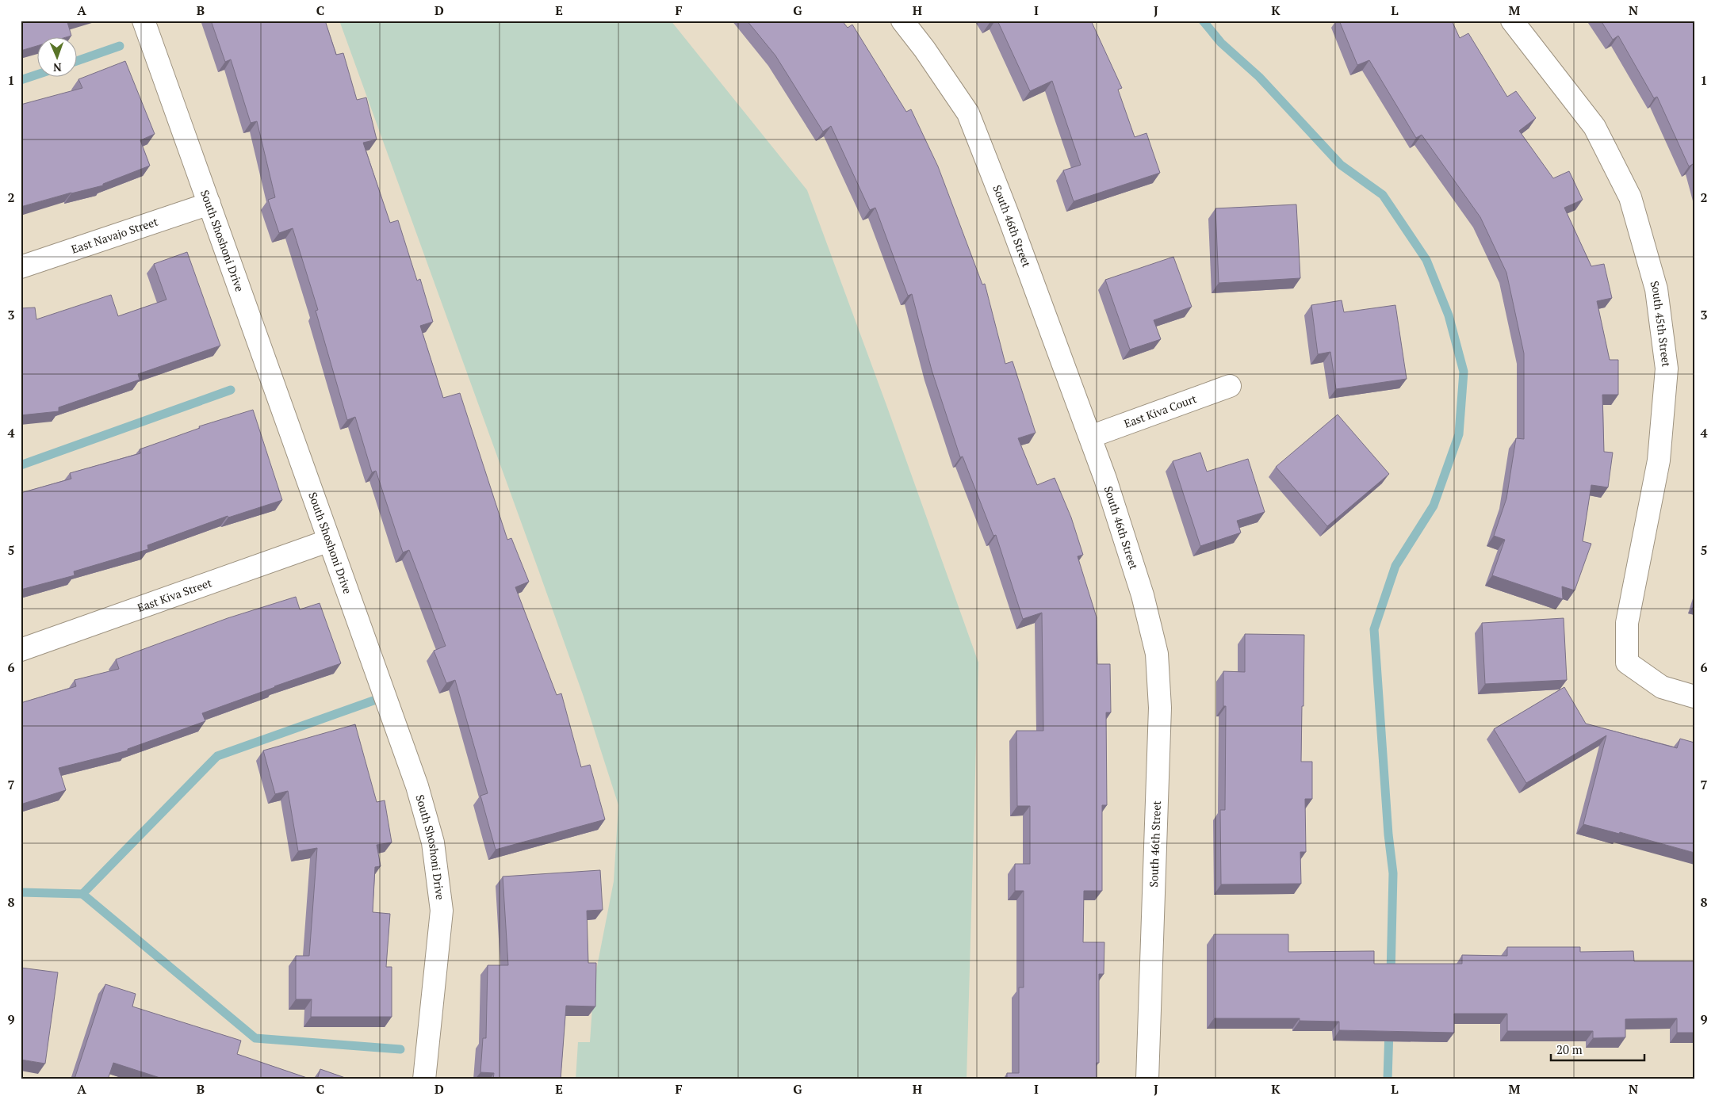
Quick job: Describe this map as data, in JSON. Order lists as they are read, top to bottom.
{
  "streets": {
    "street": [
      "South 46th Street",
      "East Navajo Street",
      "South Shoshoni Drive",
      "South 45th Street",
      "East Kiva Court",
      "East Kiva Street"
    ]
  },
  "crossings": [
    ["South 46th Street", "East Kiva Court"],
    ["East Navajo Street", "South Shoshoni Drive"],
    ["South Shoshoni Drive", "East Kiva Street"]
  ],
  "scale_bar": "20 m",
  "north": "bottom",
  "grid": {
    "columns": [
      "A",
      "B",
      "C",
      "D",
      "E",
      "F",
      "G",
      "H",
      "I",
      "J",
      "K",
      "L",
      "M",
      "N"
    ],
    "rows": [
      "1",
      "2",
      "3",
      "4",
      "5",
      "6",
      "7",
      "8",
      "9"
    ]
  }
}
